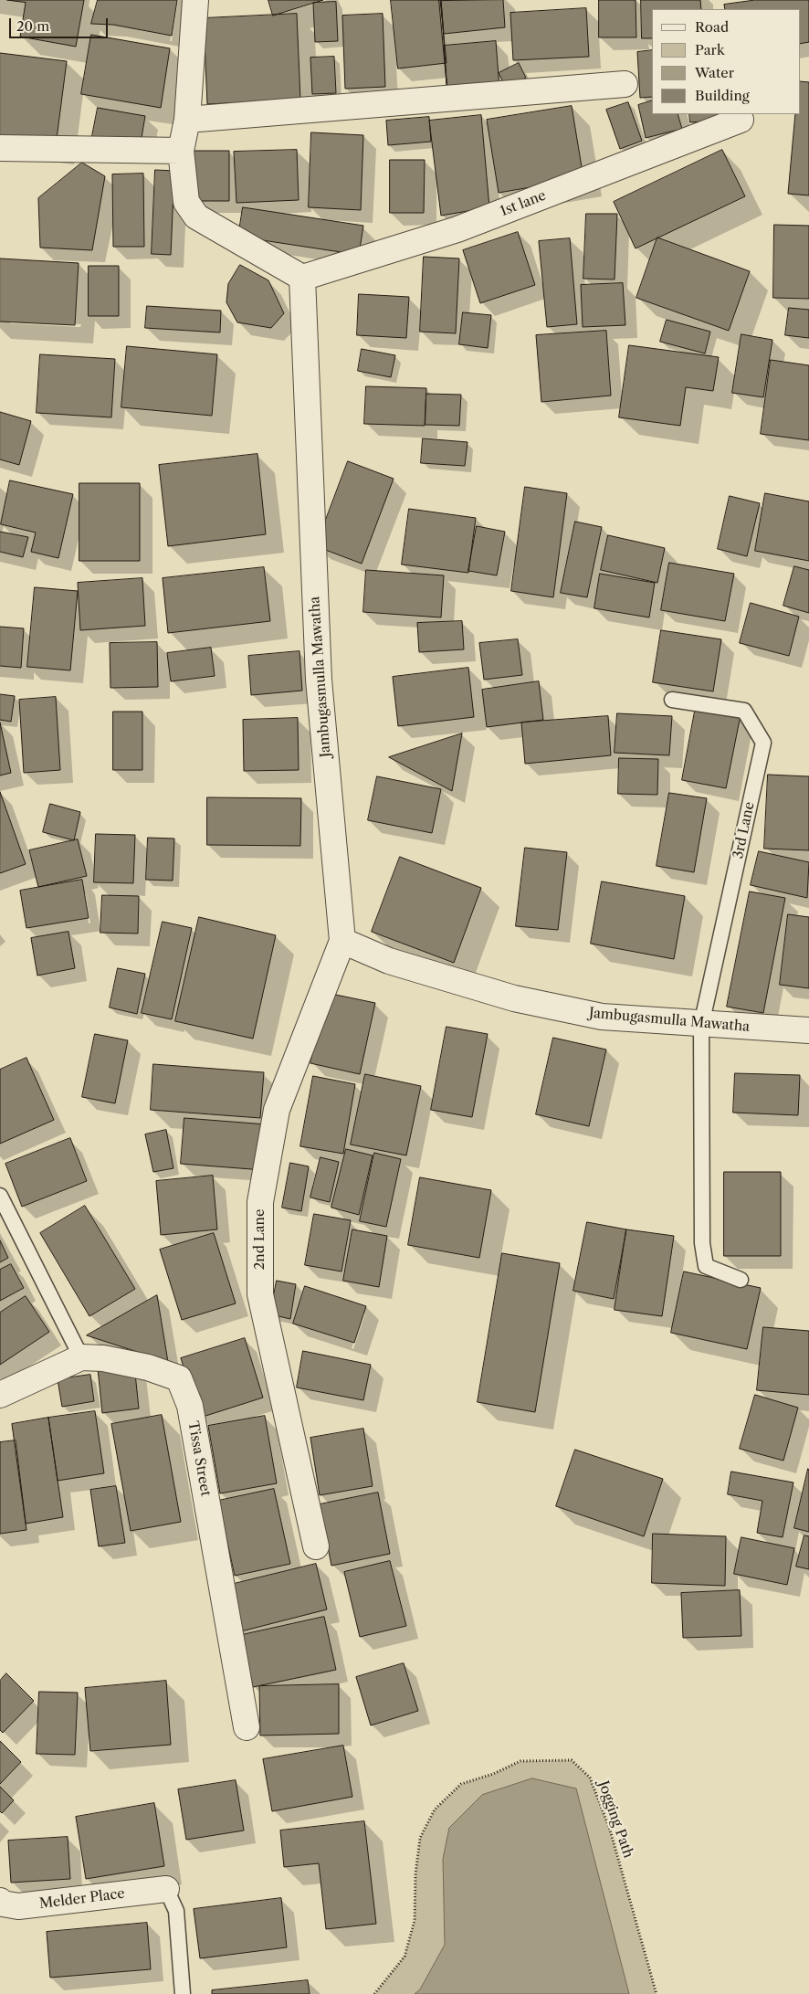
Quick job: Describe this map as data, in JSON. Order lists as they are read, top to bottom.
{
  "streets": {
    "street": [
      "1st lane",
      "Jambugasmulla Mawatha",
      "2nd Lane",
      "Tissa Street",
      "Melder Place"
    ],
    "lane": ["3rd Lane"],
    "path": ["Jogging Path"]
  },
  "crossings": [
    ["1st lane", "Jambugasmulla Mawatha"],
    ["Jambugasmulla Mawatha", "3rd Lane"],
    ["Jambugasmulla Mawatha", "2nd Lane"]
  ],
  "legend": [
    "Road",
    "Park",
    "Water",
    "Building"
  ],
  "scale_bar": "20 m"
}
